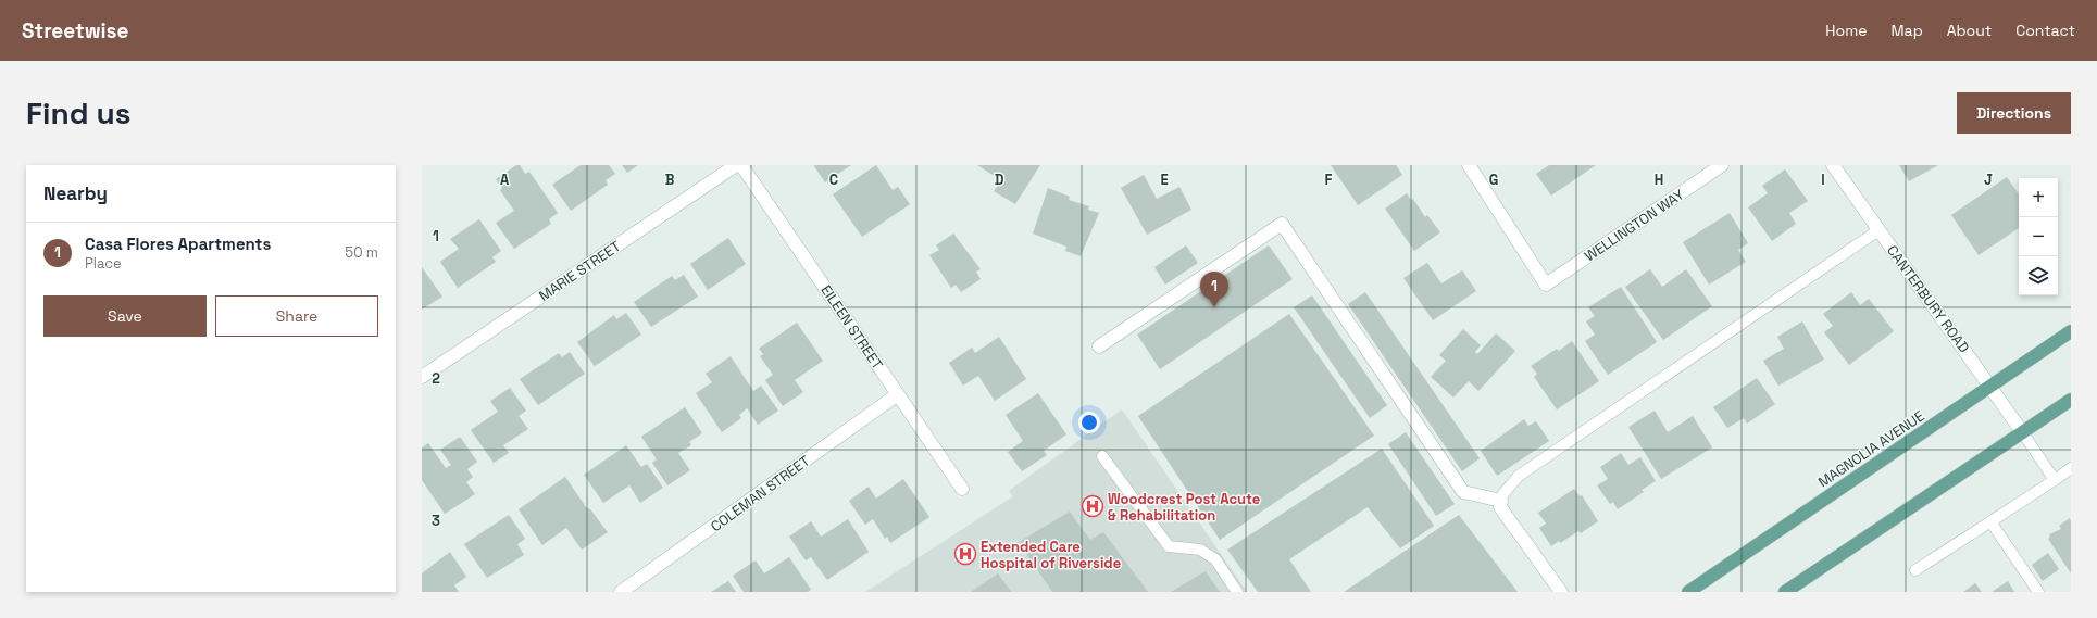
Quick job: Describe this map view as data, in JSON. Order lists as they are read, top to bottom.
{
  "streets": {
    "main road": ["MAGNOLIA AVENUE"],
    "street": [
      "WELLINGTON WAY",
      "MARIE STREET",
      "CANTERBURY ROAD",
      "EILEEN STREET",
      "COLEMAN STREET"
    ]
  },
  "crossings": [
    ["CANTERBURY ROAD", "MAGNOLIA AVENUE"],
    ["EILEEN STREET", "COLEMAN STREET"]
  ],
  "places": {
    "hospital": ["Woodcrest Post Acute & Rehabilitation", "Extended Care Hospital of Riverside"]
  },
  "page": {
    "header": "Streetwise",
    "nav": [
      "Home",
      "Map",
      "About",
      "Contact"
    ],
    "buttons": [
      "Directions",
      ["Save", "Share"]
    ],
    "title": "Find us",
    "heading": "Nearby",
    "map_buttons": ["+", "−"],
    "list": [
      {
        "mark": "1",
        "name": "Casa Flores Apartments",
        "note": "Place",
        "value": "50 m"
      }
    ],
    "pins": "1"
  },
  "grid": {
    "columns": [
      "A",
      "B",
      "C",
      "D",
      "E",
      "F",
      "G",
      "H",
      "I",
      "J"
    ],
    "rows": ["1", "2", "3"]
  }
}
